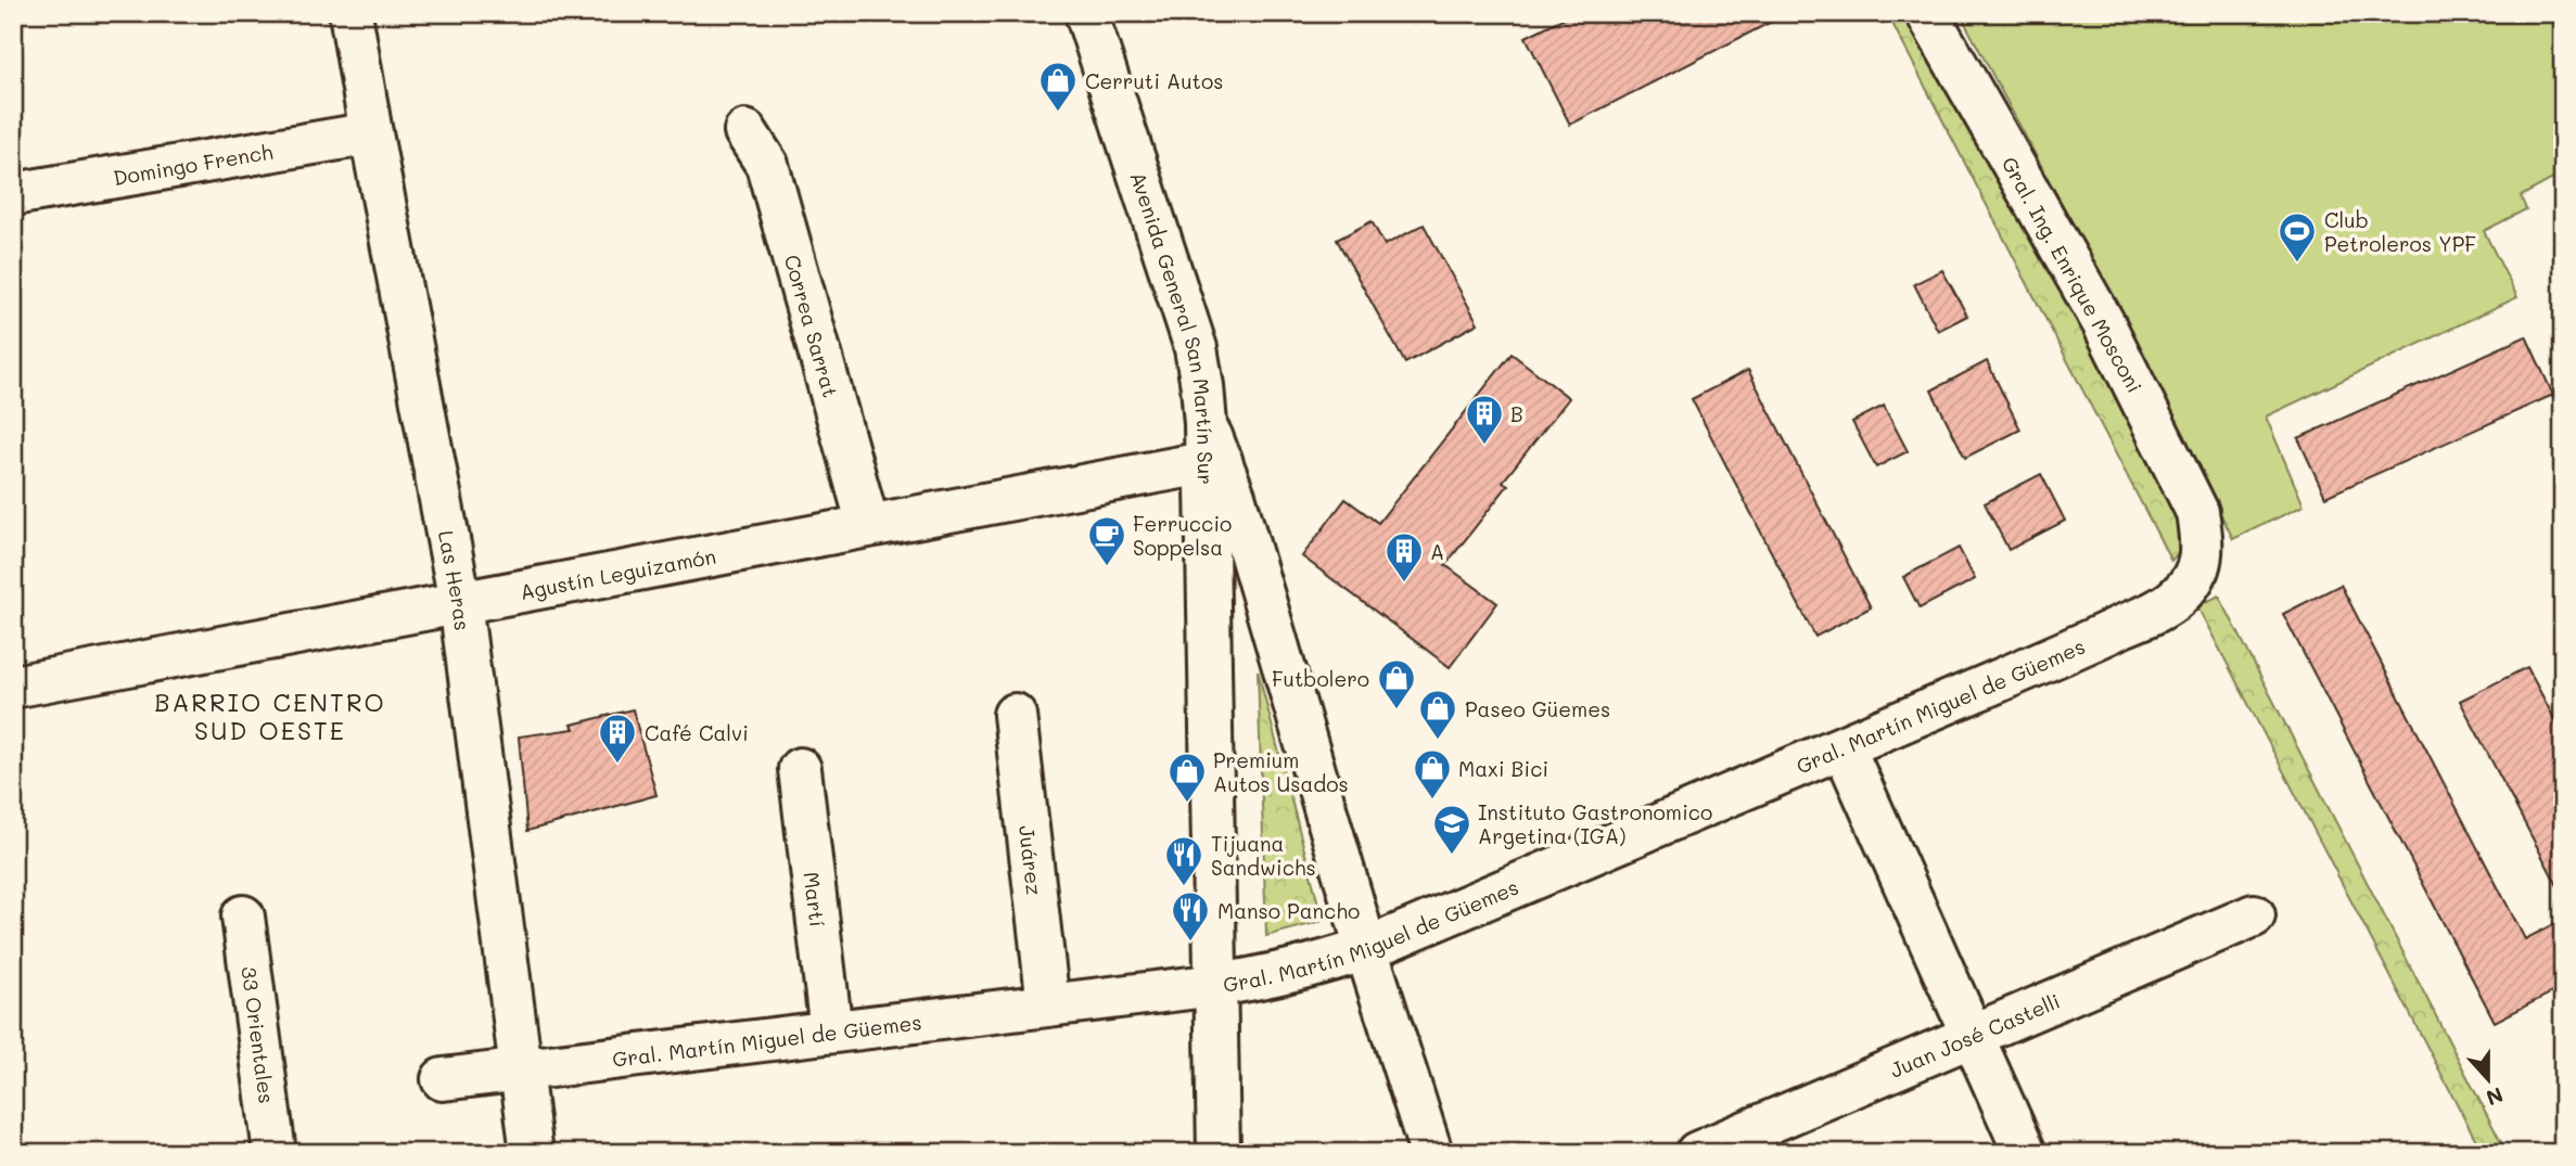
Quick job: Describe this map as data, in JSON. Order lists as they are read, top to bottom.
{
  "streets": {
    "street": [
      "Domingo French",
      "Gral. Ing. Enrique Mosconi",
      "Correa Sarrat",
      "Avenida General San Martín Sur",
      "Agustín Leguizamón",
      "Las Heras",
      "Gral. Martín Miguel de Güemes",
      "Juárez",
      "Martí",
      "33 Orientales",
      "Juan José Castelli"
    ]
  },
  "crossings": [
    ["Domingo French", "Las Heras"],
    ["Gral. Ing. Enrique Mosconi", "Gral. Martín Miguel de Güemes"],
    ["Correa Sarrat", "Agustín Leguizamón"],
    ["Avenida General San Martín Sur", "Agustín Leguizamón"],
    ["Avenida General San Martín Sur", "Gral. Martín Miguel de Güemes"],
    ["Agustín Leguizamón", "Las Heras"],
    ["Las Heras", "Gral. Martín Miguel de Güemes"],
    ["Gral. Martín Miguel de Güemes", "Juárez"],
    ["Gral. Martín Miguel de Güemes", "Martí"]
  ],
  "districts": ["BARRIO CENTRO SUD OESTE"],
  "places": {
    "shop": [
      "Cerruti Autos",
      "Futbolero",
      "Paseo Güemes",
      "Maxi Bici",
      "Premium Autos Usados"
    ],
    "sports": ["Club Petroleros YPF"],
    "building": ["B", "A", "Café Calvi"],
    "cafe": ["Ferruccio Soppelsa"],
    "school or university": ["Instituto Gastronomico Argetina (IGA)"],
    "restaurant": ["Tijuana Sandwichs", "Manso Pancho"]
  },
  "north": "bottom"
}
